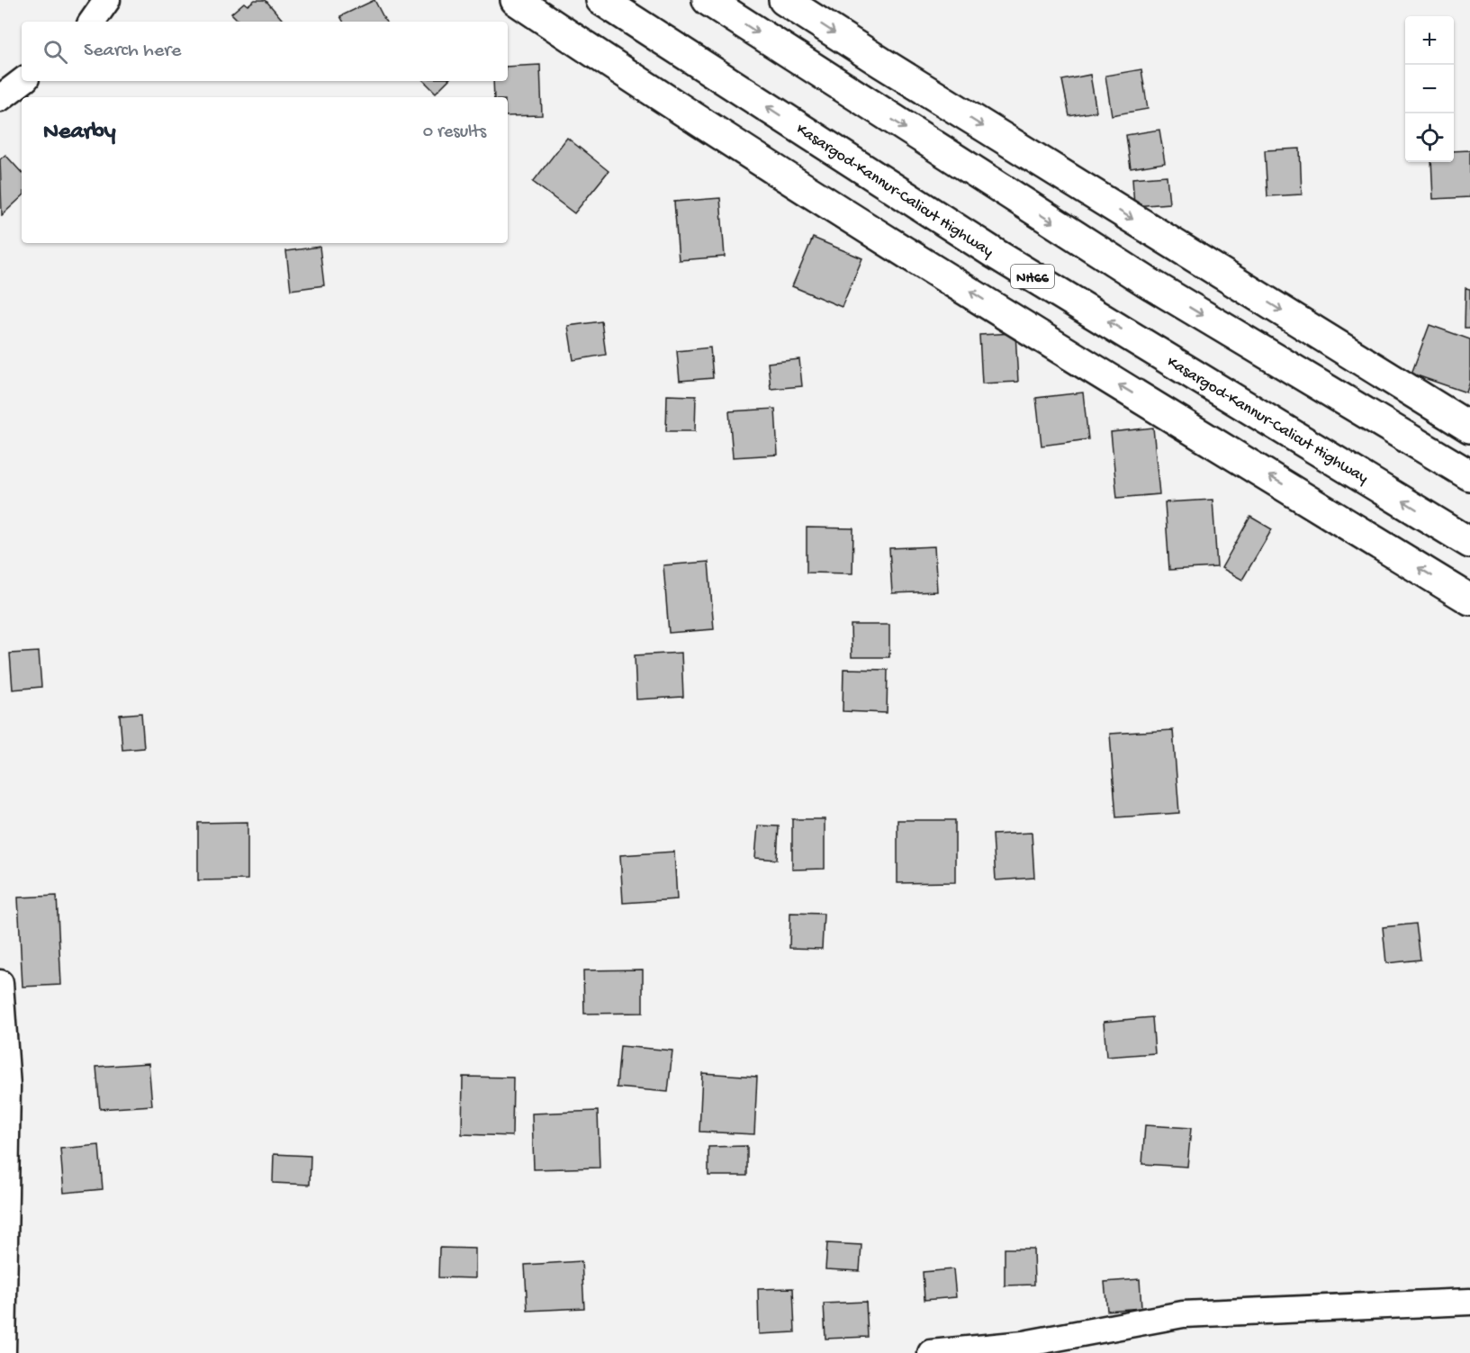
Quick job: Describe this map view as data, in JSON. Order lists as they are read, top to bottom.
{
  "streets": {
    "main road": ["Kasargod-Kannur-Calicut Highway", "NH66"]
  },
  "page": {
    "map_buttons": ["+", "−"],
    "search": "Search here",
    "heading": ["Nearby", "0 results"]
  }
}
